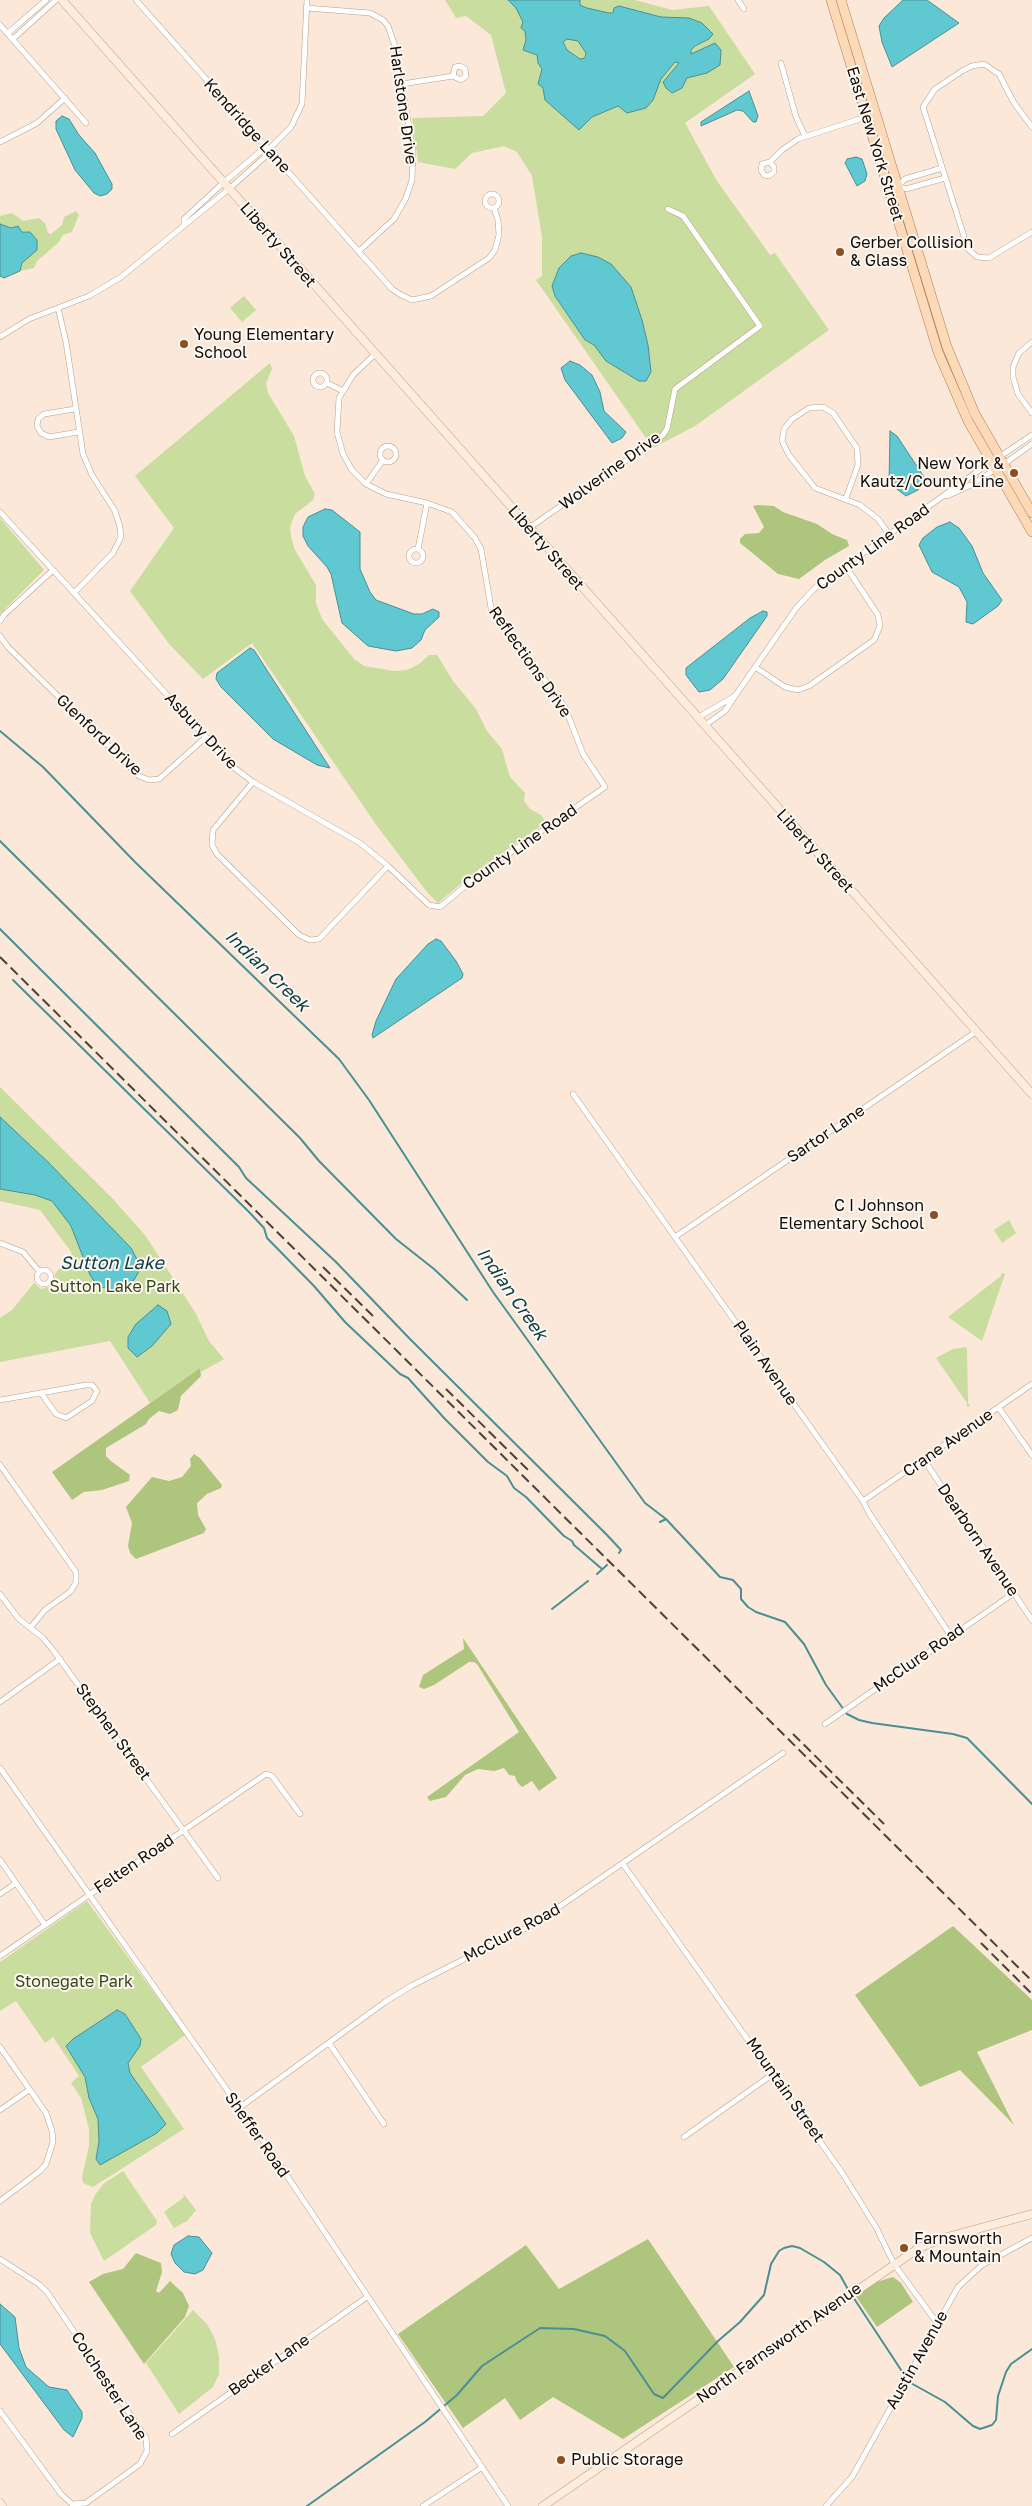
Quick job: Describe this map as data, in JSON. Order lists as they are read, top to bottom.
{
  "streets": {
    "main road": ["East New York Street"],
    "street": [
      "Harlstone Drive",
      "Kendridge Lane",
      "Liberty Street",
      "Wolverine Drive",
      "County Line Road",
      "Reflections Drive",
      "Asbury Drive",
      "Glenford Drive",
      "Sartor Lane",
      "Plain Avenue",
      "Crane Avenue",
      "Dearborn Avenue",
      "McClure Road",
      "Stephen Street",
      "Felten Road",
      "Mountain Street",
      "Sheffer Road",
      "North Farnsworth Avenue",
      "Austin Avenue",
      "Becker Lane",
      "Colchester Lane"
    ]
  },
  "crossings": [
    ["Harlstone Drive", "Kendridge Lane"],
    ["East New York Street", "County Line Road"],
    ["Liberty Street", "Wolverine Drive"],
    ["Liberty Street", "County Line Road"],
    ["Liberty Street", "Reflections Drive"],
    ["Liberty Street", "Sartor Lane"],
    ["County Line Road", "Reflections Drive"],
    ["County Line Road", "Asbury Drive"],
    ["Asbury Drive", "Glenford Drive"],
    ["Sartor Lane", "Plain Avenue"],
    ["Plain Avenue", "Crane Avenue"],
    ["Plain Avenue", "McClure Road"],
    ["Crane Avenue", "Dearborn Avenue"],
    ["Dearborn Avenue", "McClure Road"],
    ["McClure Road", "Mountain Street"],
    ["McClure Road", "Sheffer Road"],
    ["Stephen Street", "Felten Road"],
    ["Felten Road", "Sheffer Road"],
    ["Mountain Street", "North Farnsworth Avenue"],
    ["Mountain Street", "Austin Avenue"],
    ["Sheffer Road", "Becker Lane"]
  ],
  "water": ["Indian Creek", "Sutton Lake"],
  "parks": ["Sutton Lake Park", "Stonegate Park"],
  "places": [
    "Gerber Collision & Glass",
    "Young Elementary School",
    "New York & Kautz/County Line",
    "C I Johnson Elementary School",
    "Farnsworth & Mountain",
    "Public Storage"
  ]
}
